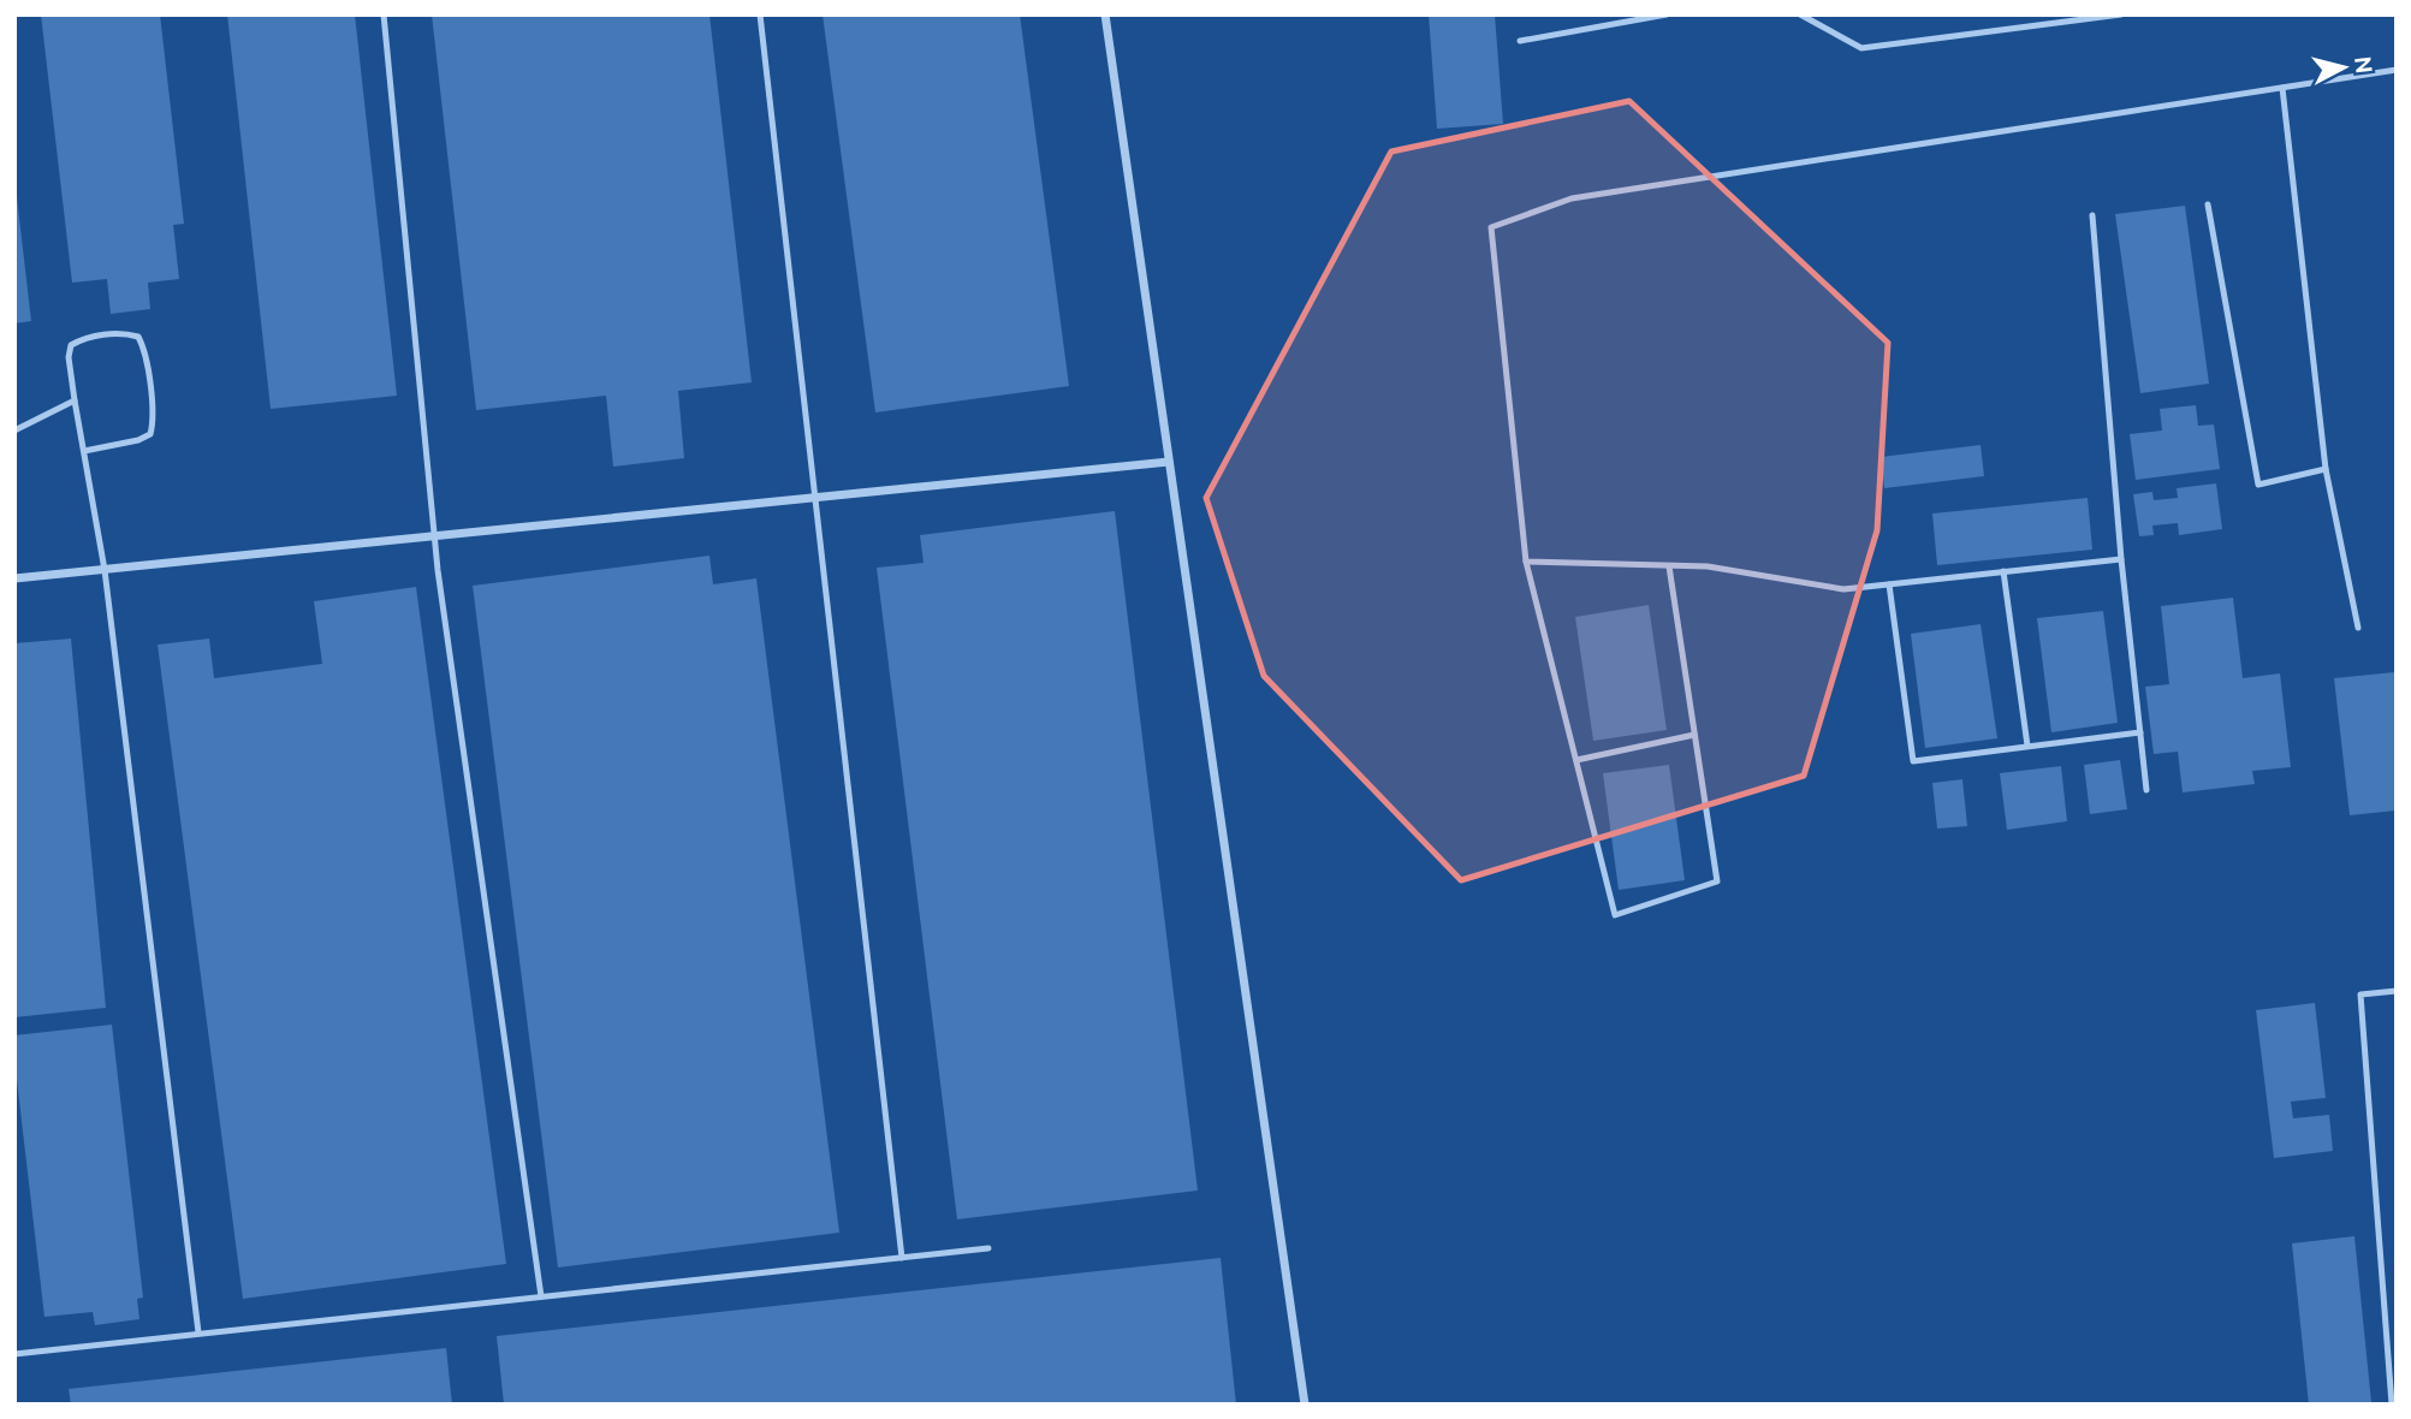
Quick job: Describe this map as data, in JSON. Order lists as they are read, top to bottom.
{
  "north": "right"
}
